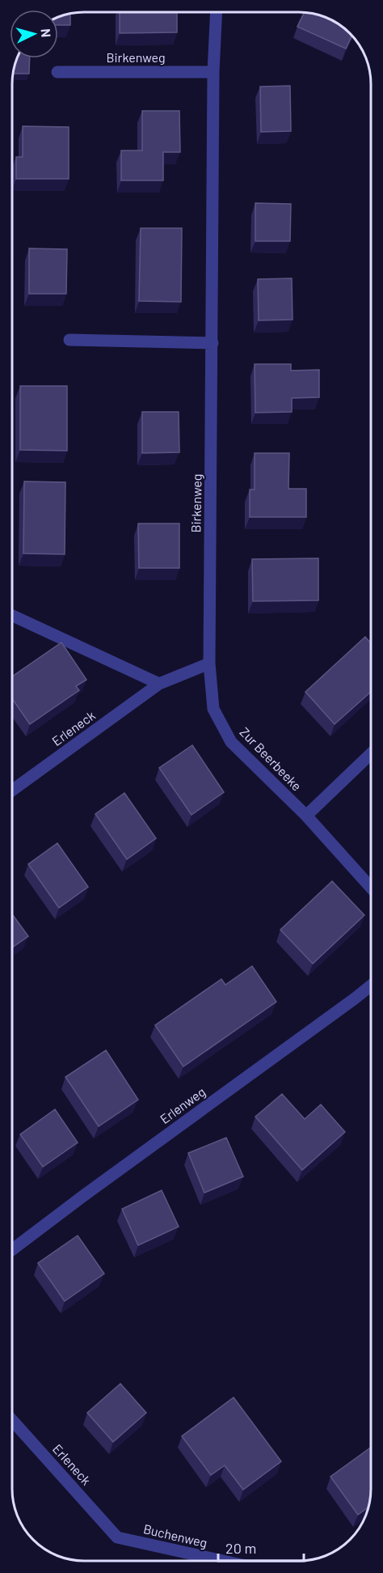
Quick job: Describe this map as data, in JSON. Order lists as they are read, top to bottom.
{
  "streets": {
    "street": [
      "Birkenweg",
      "Erleneck",
      "Zur Beerbeeke",
      "Erlenweg",
      "Buchenweg"
    ]
  },
  "crossings": [
    ["Birkenweg", "Zur Beerbeeke"],
    ["Erleneck", "Buchenweg"]
  ],
  "scale_bar": "20 m",
  "north": "right"
}
